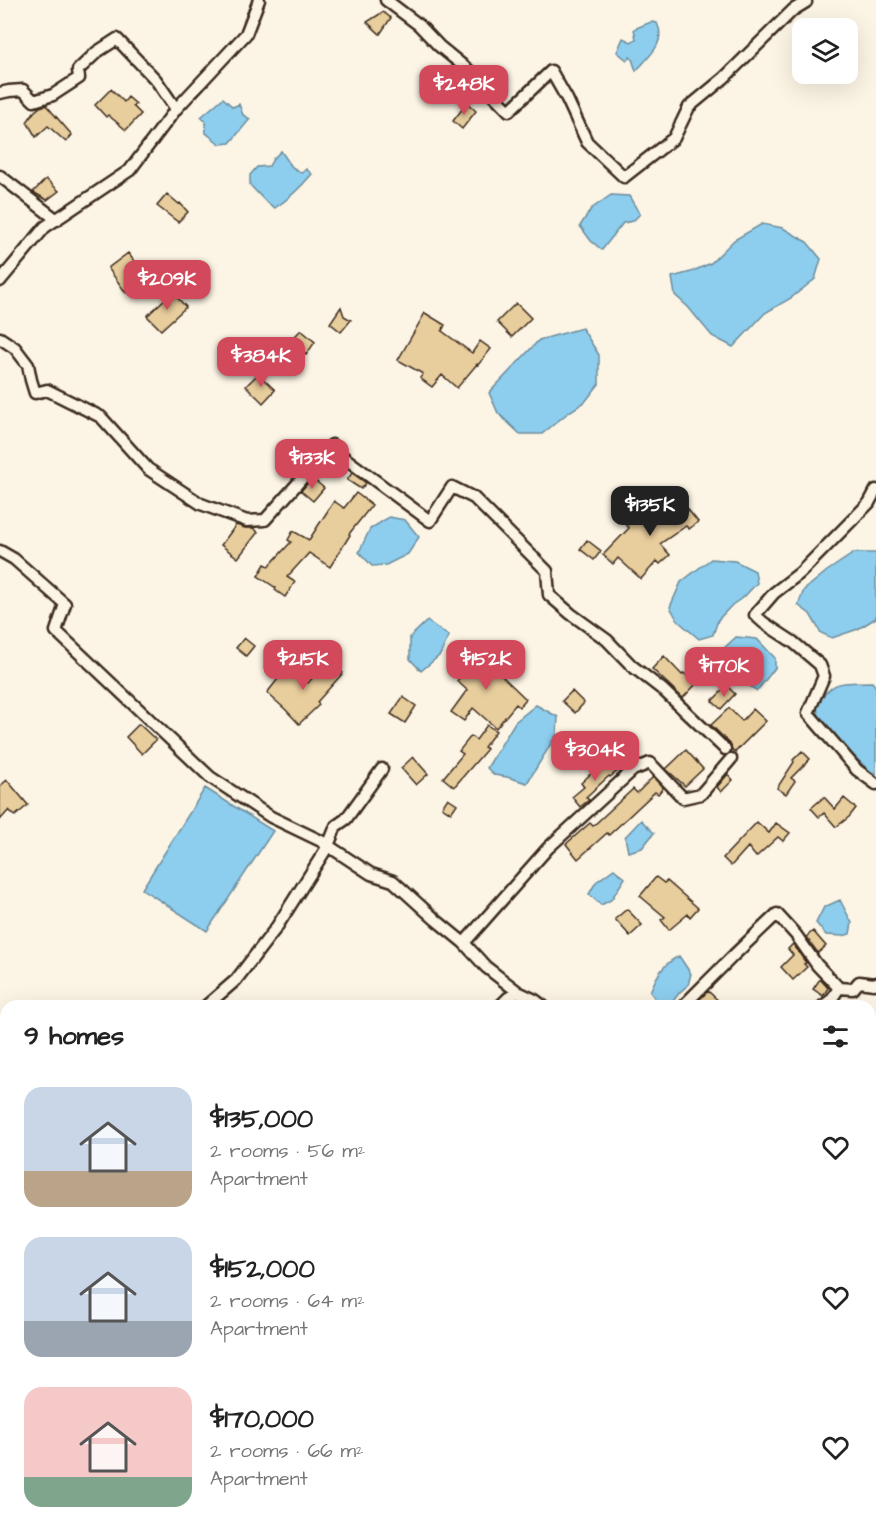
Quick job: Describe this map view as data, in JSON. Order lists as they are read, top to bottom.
{
  "page": {
    "price": [
      "$248K",
      "$209K",
      "$384K",
      "$133K",
      "$135K",
      "$215K",
      "$152K",
      "$170K",
      "$304K"
    ],
    "heading": "9 homes",
    "list": [
      {
        "name": "$135,000",
        "note": "2 rooms · 56 m² · Apartment"
      },
      {
        "name": "$152,000",
        "note": "2 rooms · 64 m² · Apartment"
      },
      {
        "name": "$170,000",
        "note": "2 rooms · 66 m² · Apartment"
      }
    ]
  }
}
